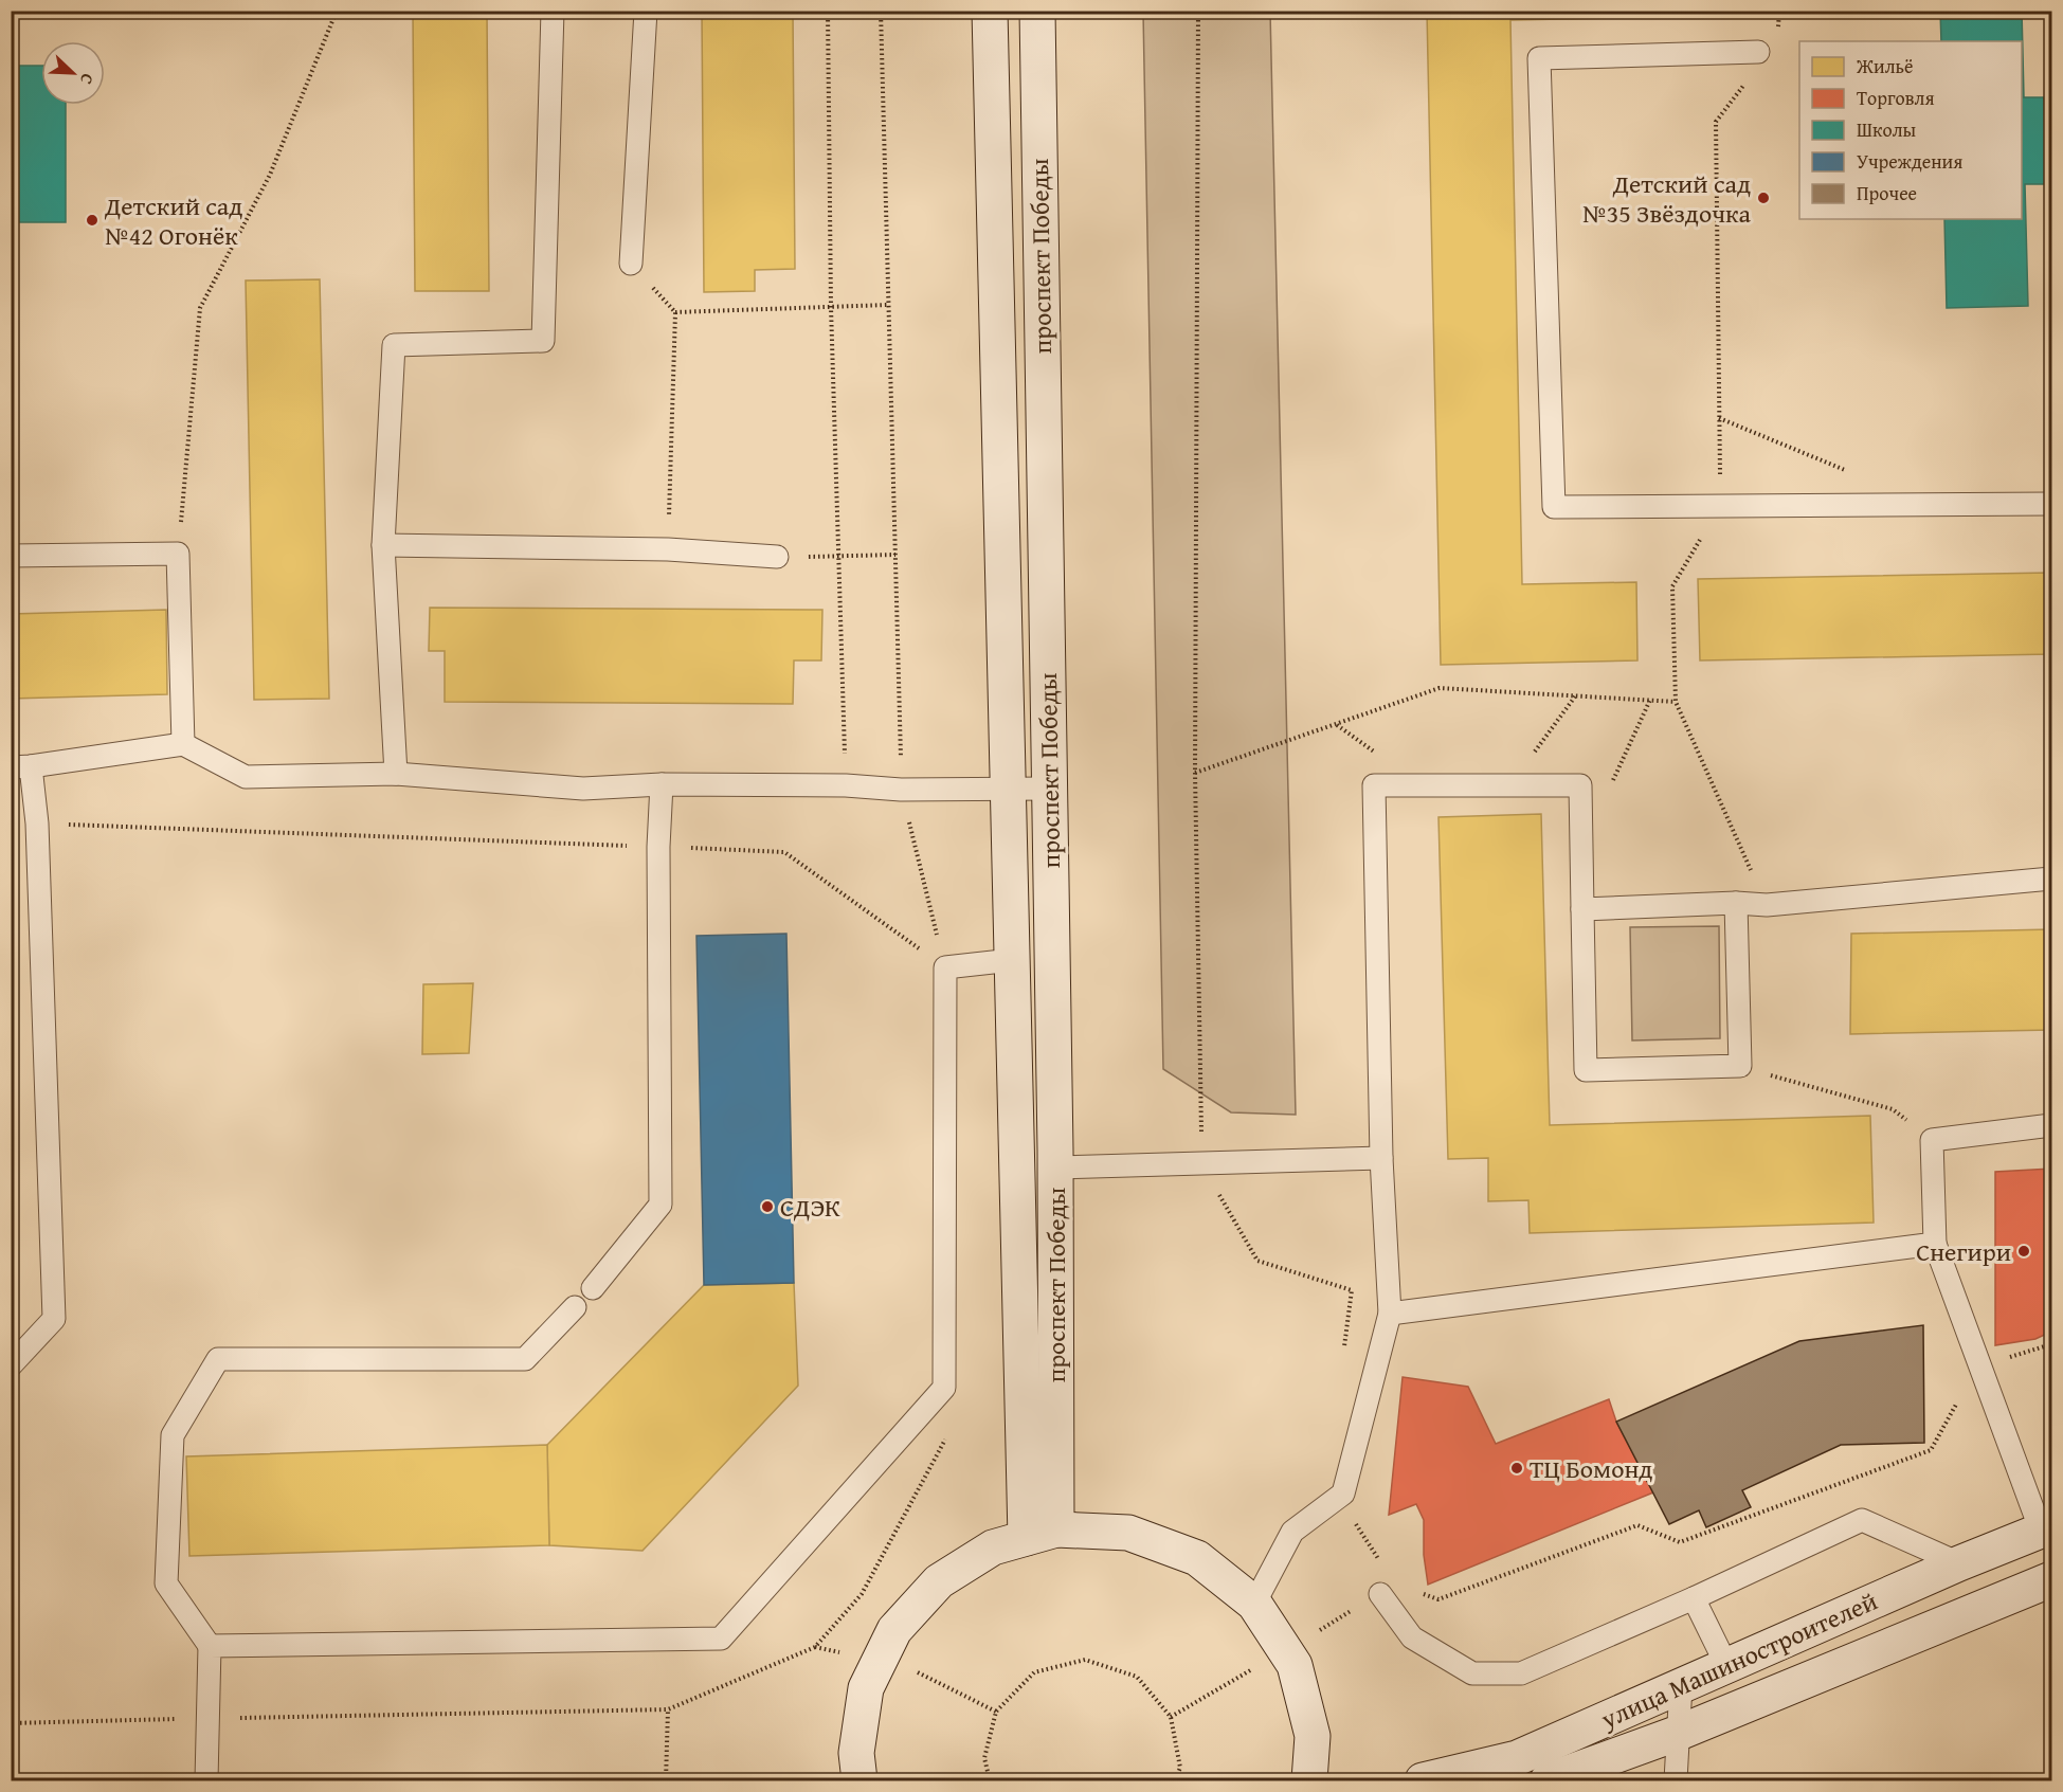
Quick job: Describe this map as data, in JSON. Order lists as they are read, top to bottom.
{
  "streets": {
    "main road": ["проспект Победы", "улица Машиностроителей"]
  },
  "places": [
    "Детский сад №35 Звёздочка",
    "Детский сад №42 Огонёк",
    "СДЭК",
    "Снегири",
    "ТЦ Бомонд"
  ],
  "legend": [
    "Жильё",
    "Торговля",
    "Школы",
    "Учреждения",
    "Прочее"
  ],
  "north": "bottom right"
}
